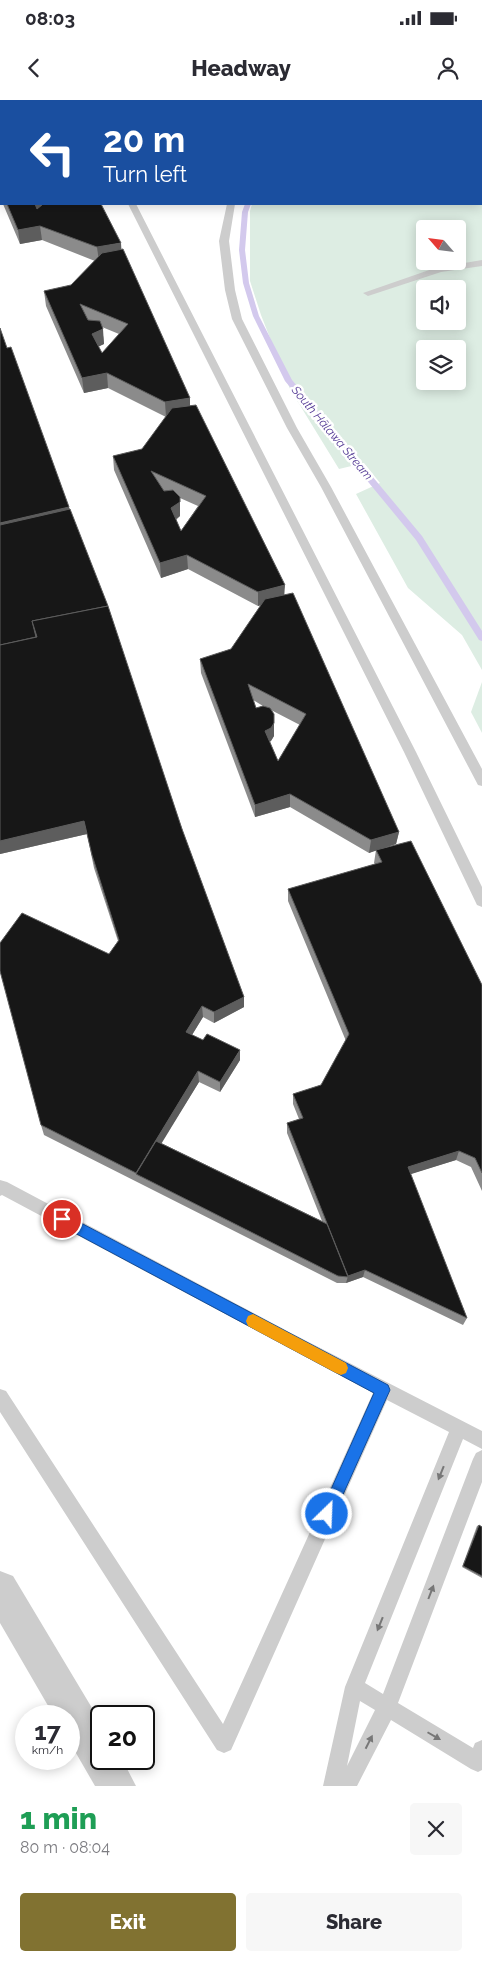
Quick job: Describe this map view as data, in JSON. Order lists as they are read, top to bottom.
{
  "water": ["South Hālawa Stream"],
  "north": "top left",
  "page": {
    "status": "08:03",
    "header": "Headway",
    "turn": ["20 m", "Turn left"],
    "speed": "17 km/h",
    "limit": "20",
    "heading": ["1 min", "80 m · 08:04"],
    "buttons": ["Exit", "Share"]
  }
}
